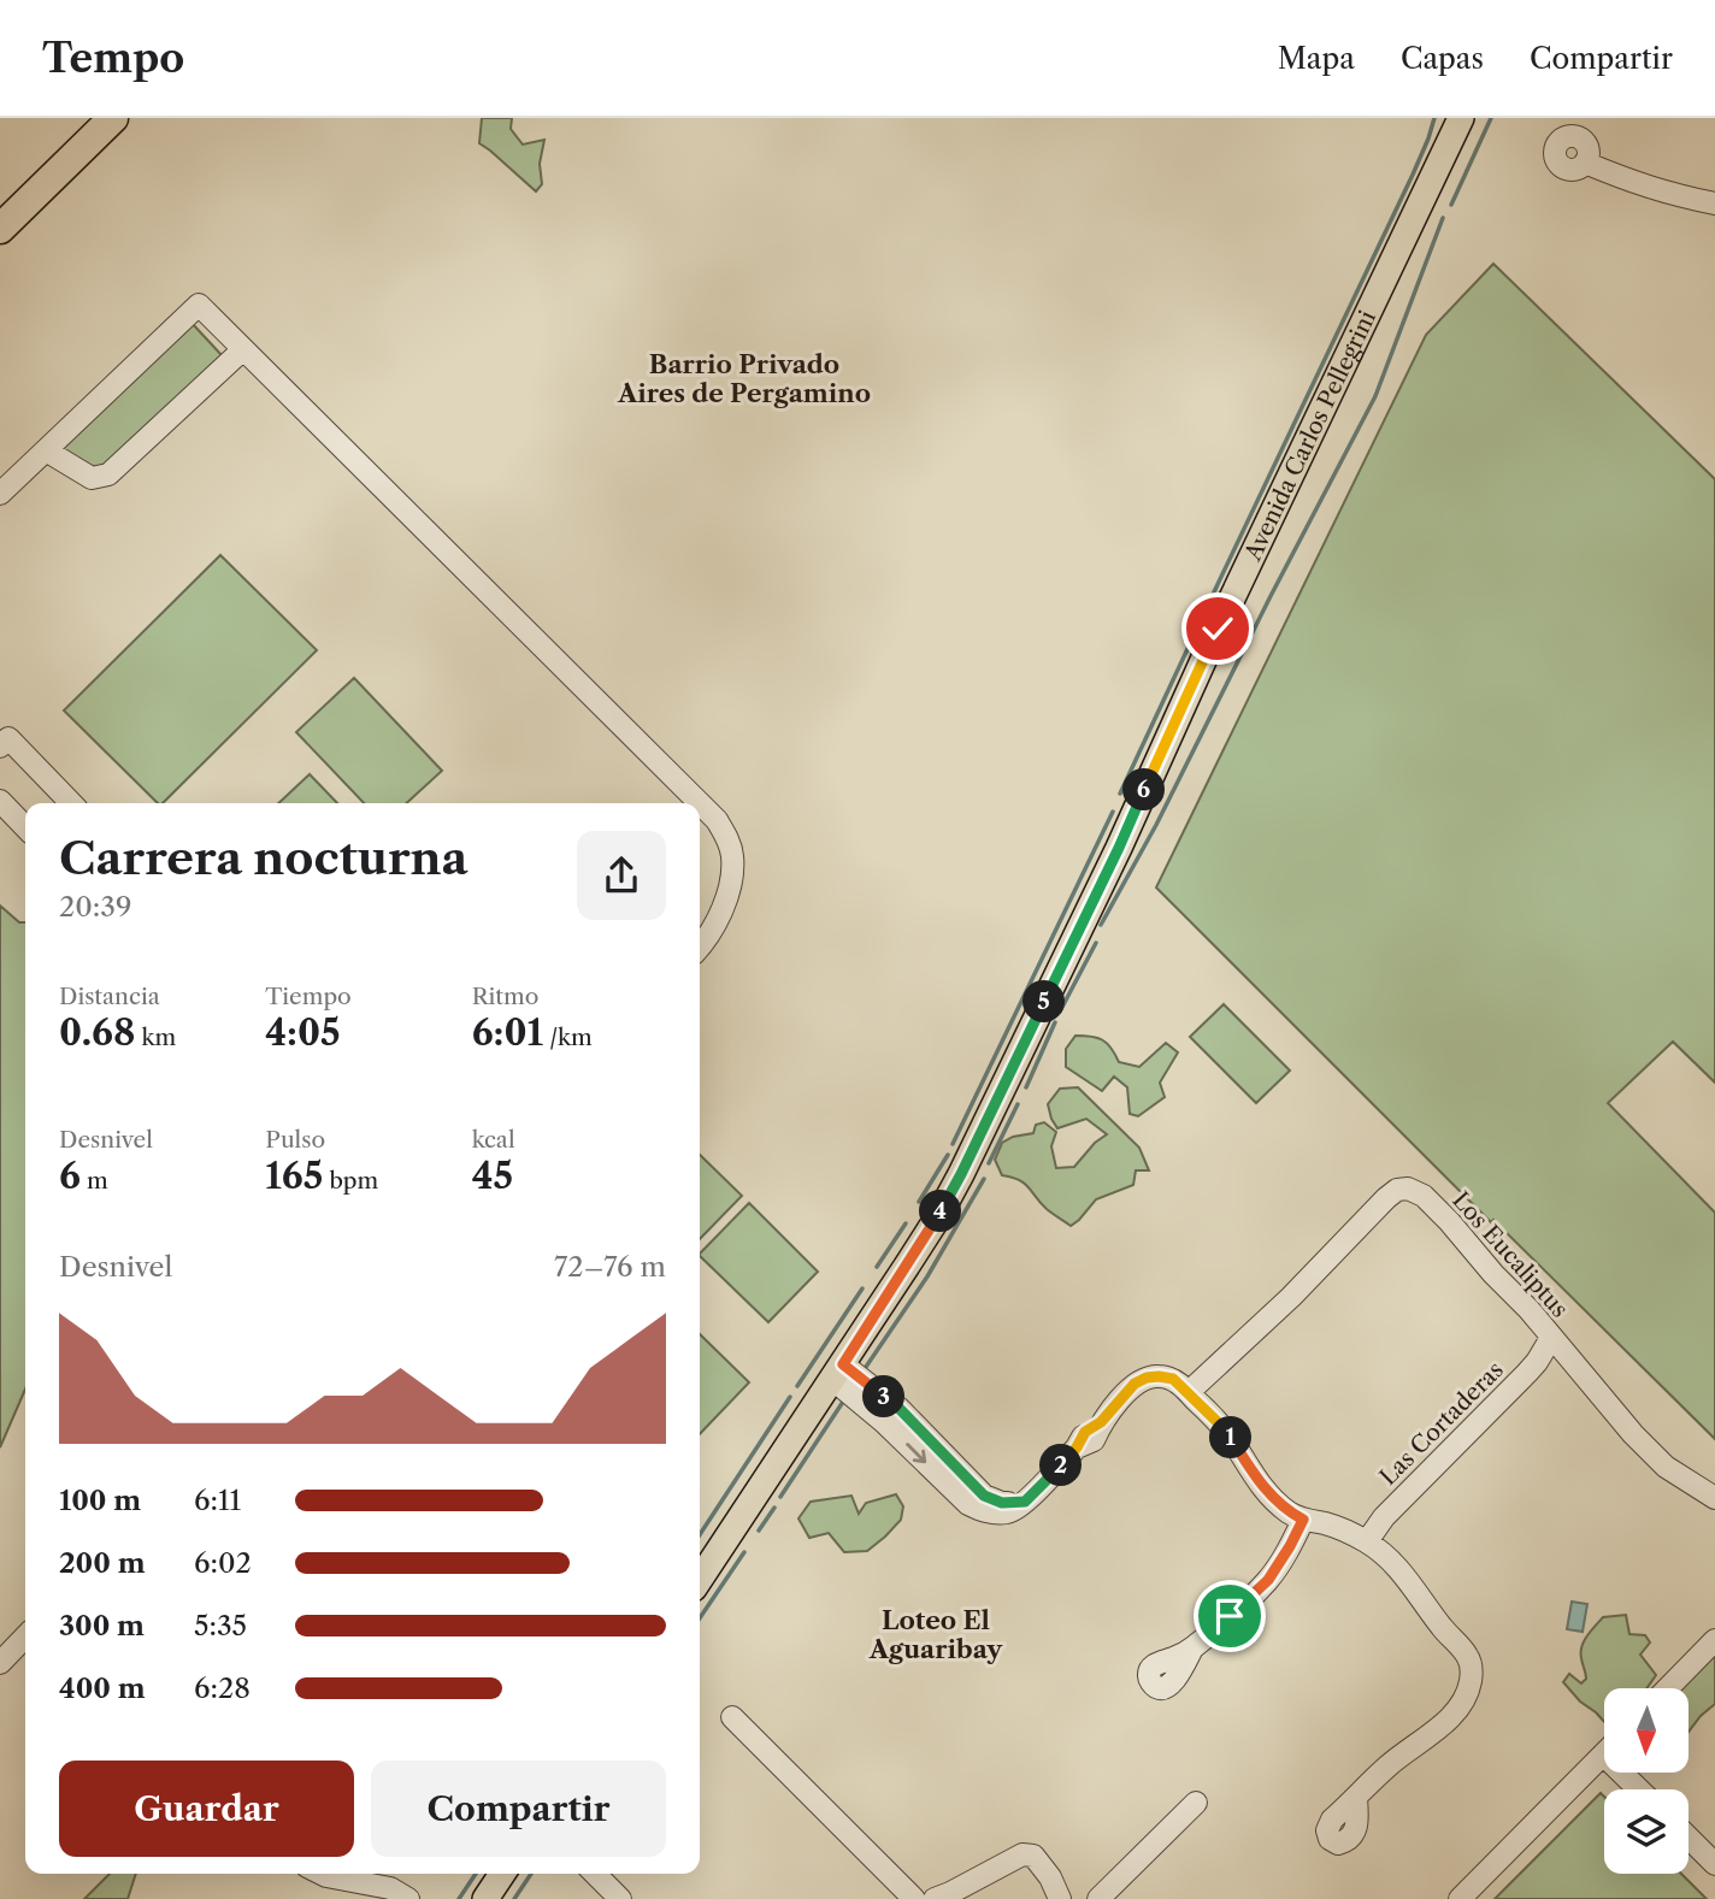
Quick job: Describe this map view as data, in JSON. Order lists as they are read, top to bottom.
{
  "streets": {
    "main road": ["Avenida Carlos Pellegrini"],
    "street": ["Los Eucaliptus", "Las Cortaderas"]
  },
  "crossings": [
    ["Los Eucaliptus", "Las Cortaderas"]
  ],
  "districts": ["Barrio Privado Aires de Pergamino", "Loteo El Aguaribay"],
  "north": "bottom",
  "page": {
    "header": "Tempo",
    "nav": ["Mapa", "Capas", "Compartir"],
    "pins": [
      "6",
      "5",
      "4",
      "3",
      "1",
      "2"
    ],
    "heading": ["Carrera nocturna", "20:39"],
    "stats": [
      ["Distancia", "0.68 km"],
      ["Tiempo", "4:05"],
      ["Ritmo", "6:01 /km"],
      ["Desnivel", "6 m"],
      ["Pulso", "165 bpm"],
      ["kcal", "45"]
    ],
    "chart": ["Desnivel", "72–76 m"],
    "list": [
      {
        "name": "100 m",
        "note": "6:11"
      },
      {
        "name": "200 m",
        "note": "6:02"
      },
      {
        "name": "300 m",
        "note": "5:35"
      },
      {
        "name": "400 m",
        "note": "6:28"
      }
    ],
    "buttons": ["Guardar", "Compartir"]
  }
}
